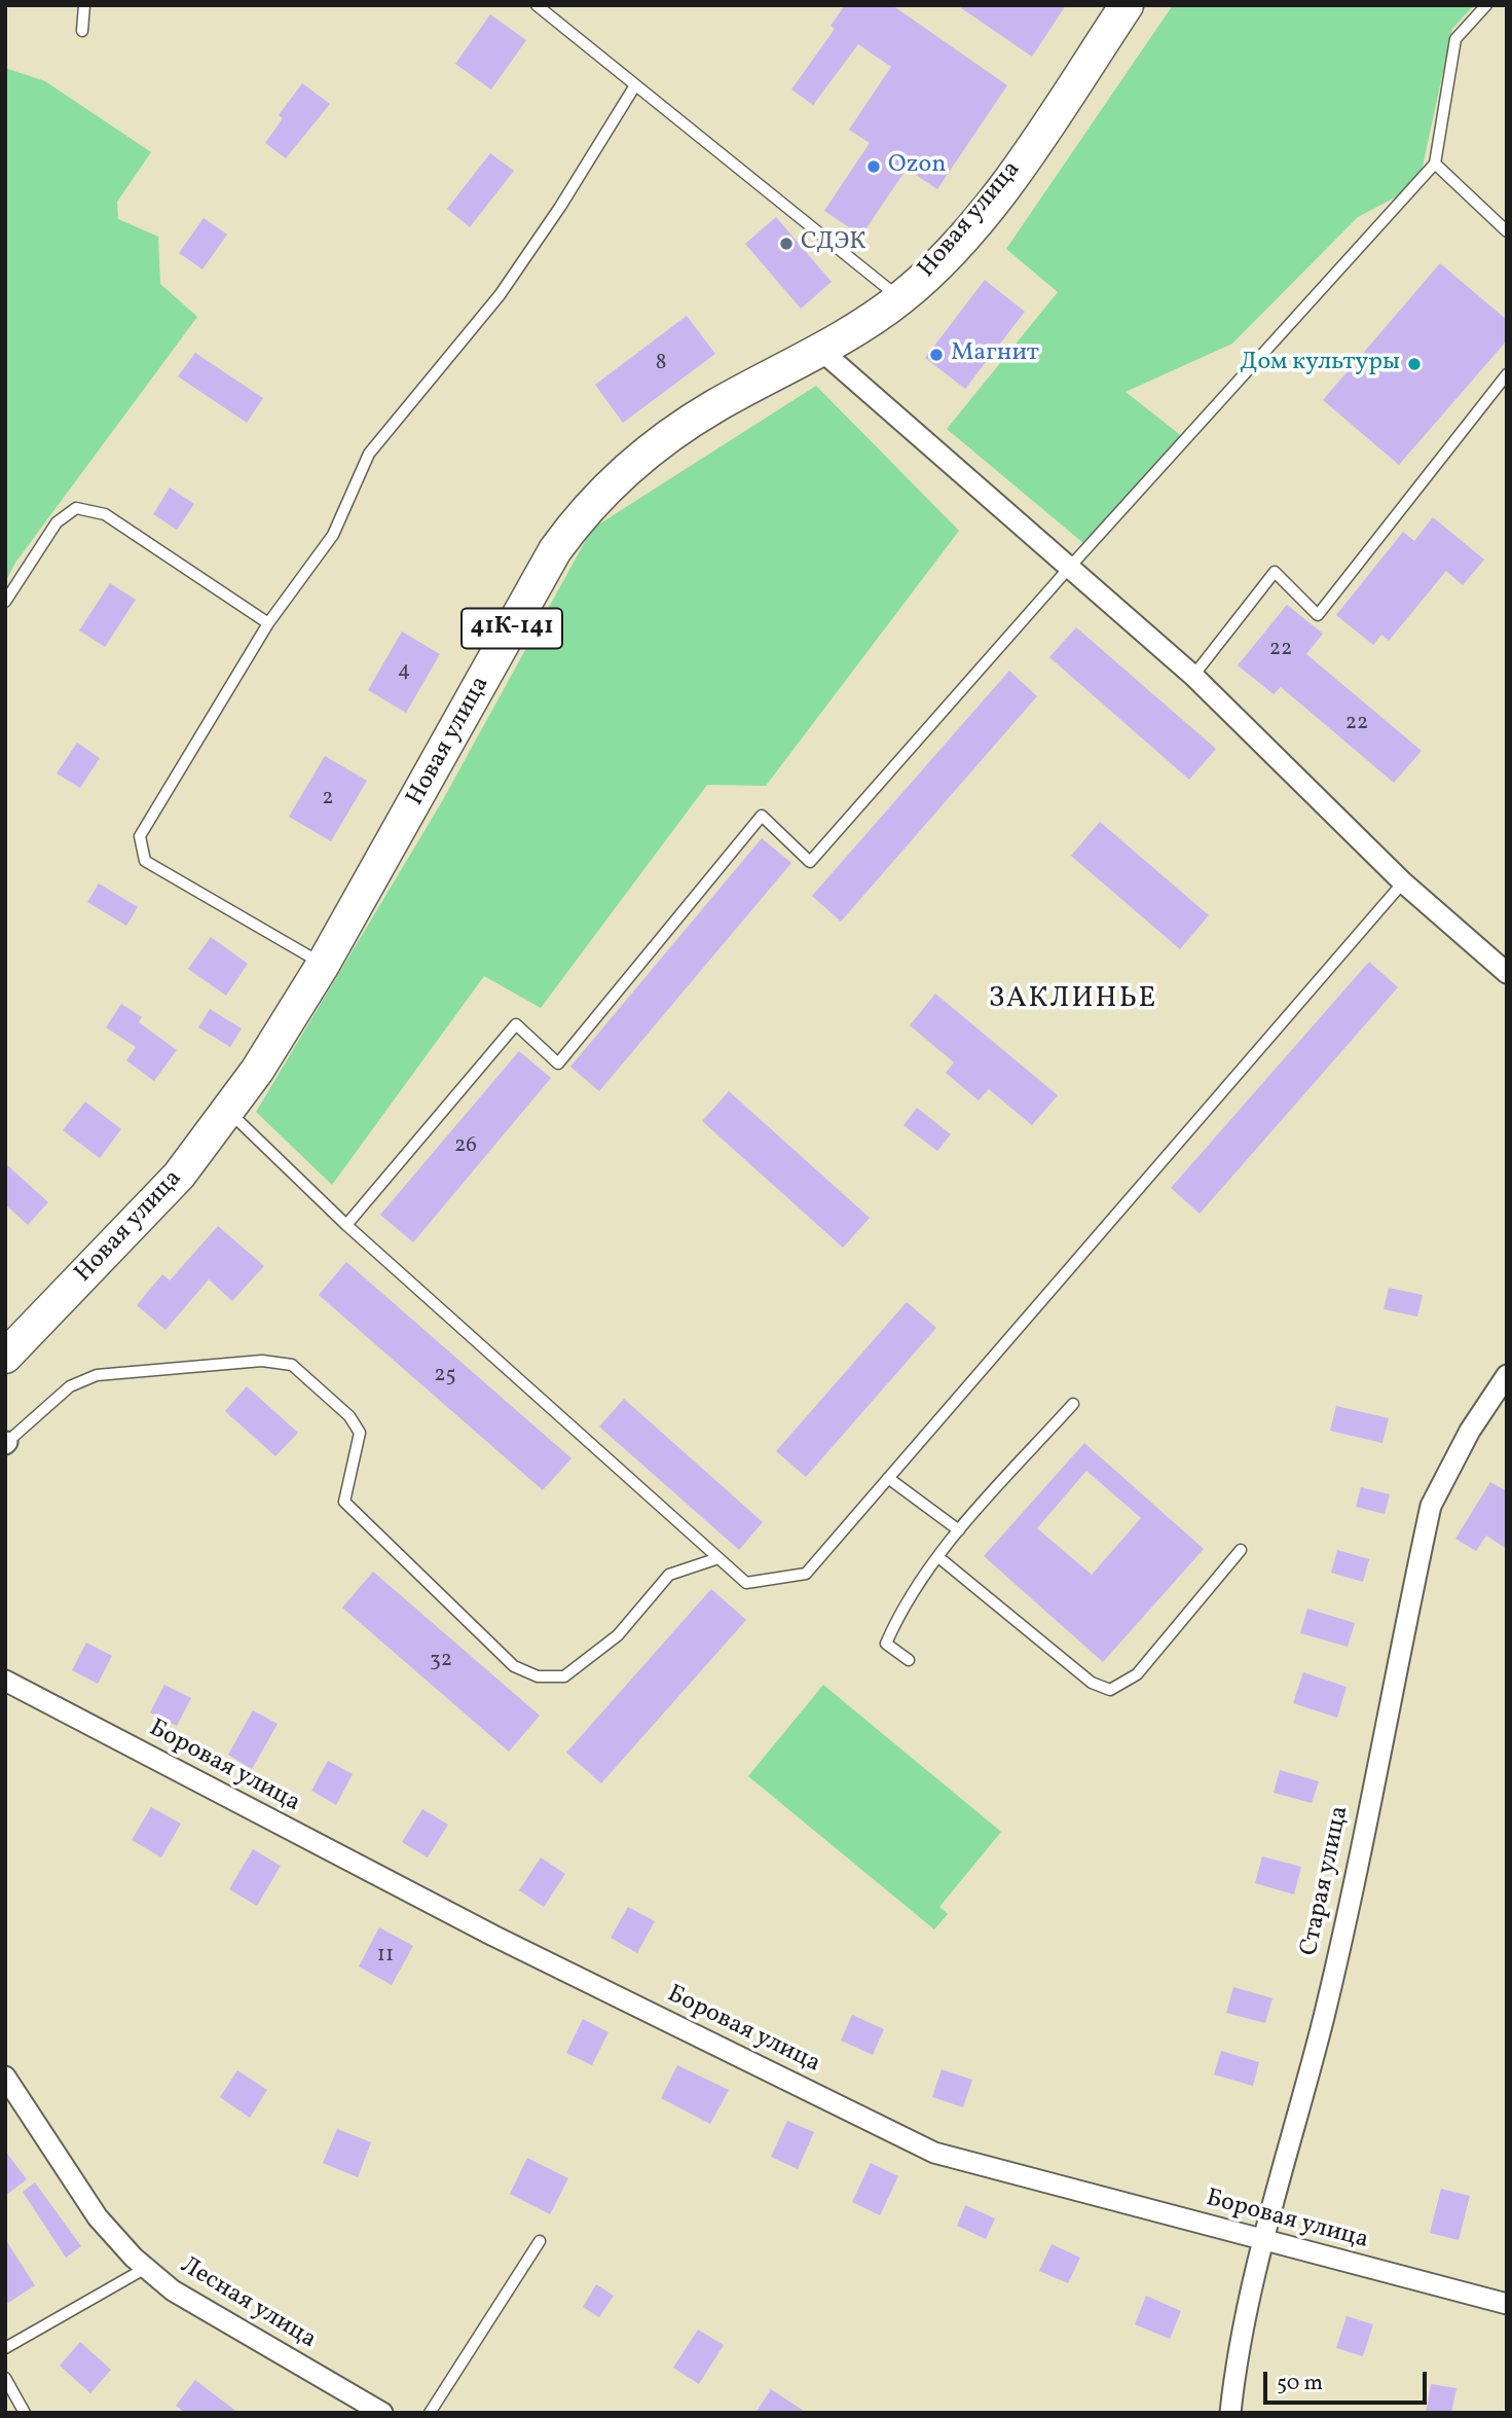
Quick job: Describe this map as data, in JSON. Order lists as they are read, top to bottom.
{
  "streets": {
    "main road": ["Новая улица", "41К-141"],
    "street": ["Боровая улица", "Старая улица", "Лесная улица"]
  },
  "crossings": [
    ["Боровая улица", "Старая улица"]
  ],
  "districts": ["ЗАКЛИНЬЕ"],
  "places": [
    "Ozon",
    "СДЭК",
    "Магнит",
    "Дом культуры"
  ],
  "house_numbers": [
    "8",
    "22",
    "4",
    "22",
    "2",
    "26",
    "25",
    "32",
    "11"
  ],
  "scale_bar": "50 m"
}
